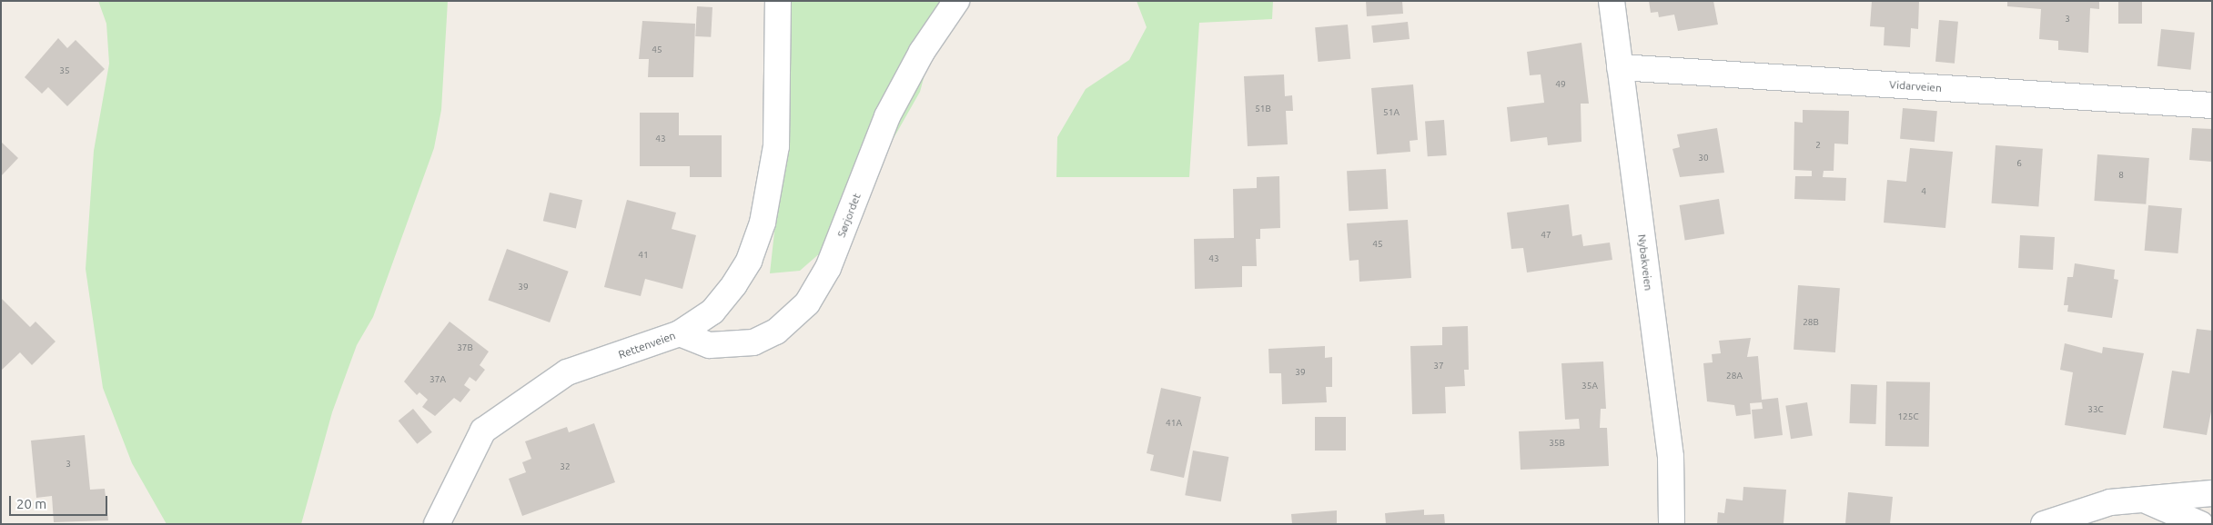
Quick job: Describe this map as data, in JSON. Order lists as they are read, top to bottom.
{
  "streets": {
    "street": [
      "Vidarveien",
      "Sørjordet",
      "Nybakveien",
      "Rettenveien"
    ]
  },
  "crossings": [
    ["Vidarveien", "Nybakveien"],
    ["Sørjordet", "Rettenveien"]
  ],
  "house_numbers": [
    "3",
    "45",
    "35",
    "49",
    "51B",
    "51A",
    "43",
    "2",
    "30",
    "6",
    "8",
    "4",
    "47",
    "45",
    "41",
    "43",
    "39",
    "28B",
    "37B",
    "37",
    "39",
    "28A",
    "37A",
    "35A",
    "33C",
    "125C",
    "41A",
    "35B",
    "3",
    "32"
  ],
  "scale_bar": "20 m"
}
